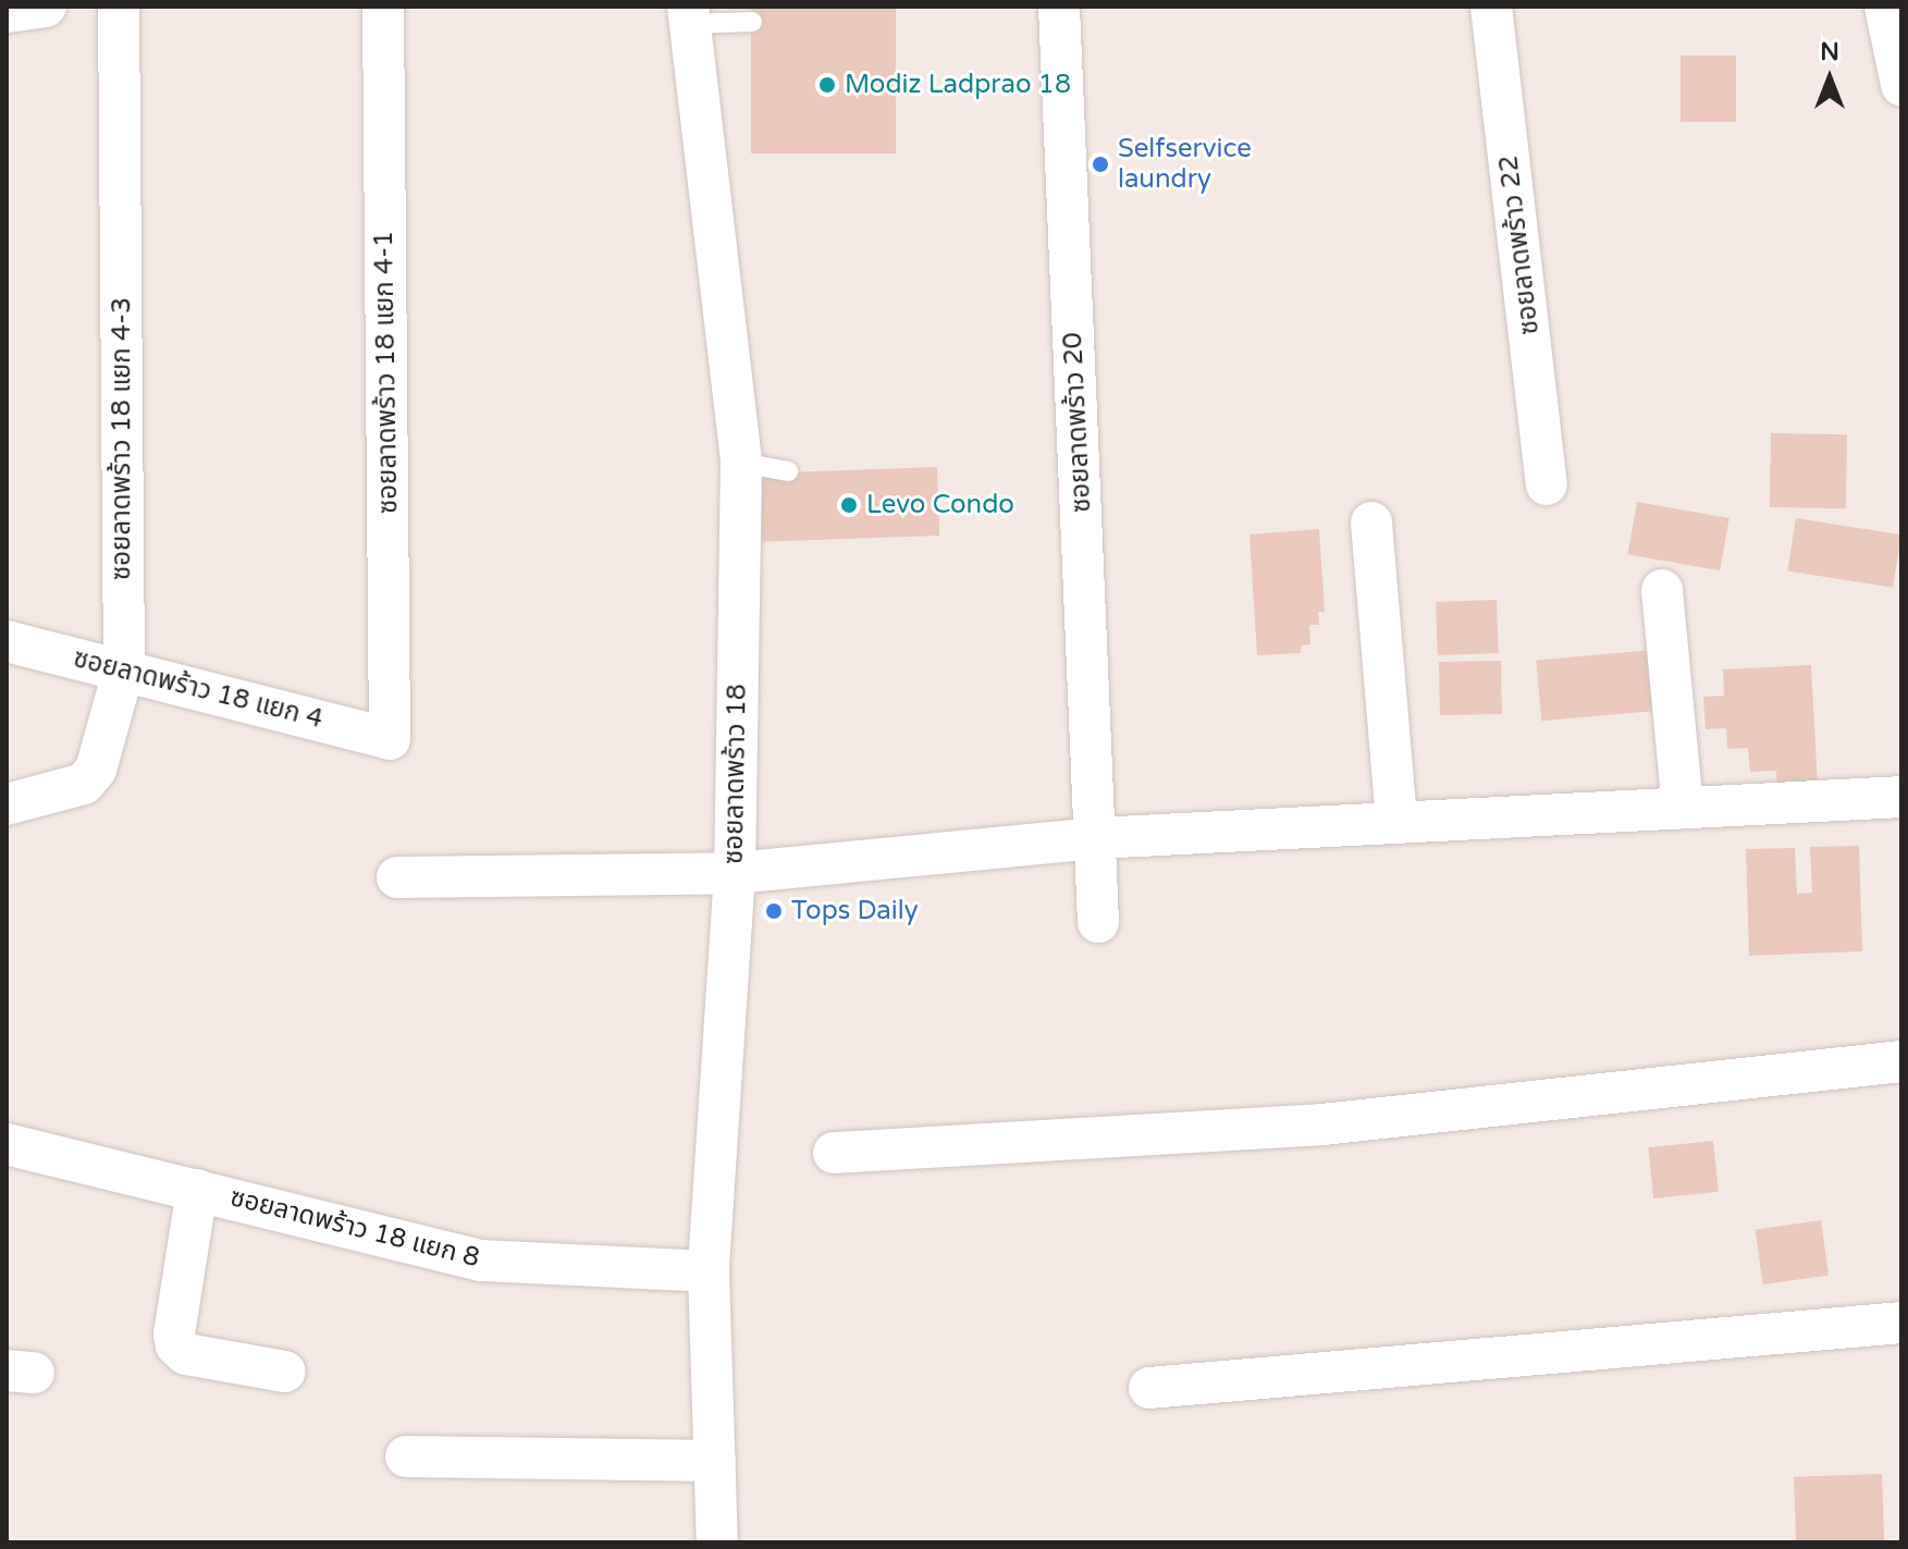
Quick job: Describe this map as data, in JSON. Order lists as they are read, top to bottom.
{
  "streets": {
    "street": [
      "ซอยลาดพร้าว 22",
      "ซอยลาดพร้าว 18 แยก 4-1",
      "ซอยลาดพร้าว 20",
      "ซอยลาดพร้าว 18 แยก 4-3",
      "ซอยลาดพร้าว 18 แยก 4",
      "ซอยลาดพร้าว 18",
      "ซอยลาดพร้าว 18 แยก 8"
    ]
  },
  "crossings": [
    ["ซอยลาดพร้าว 18 แยก 4-1", "ซอยลาดพร้าว 18 แยก 4"],
    ["ซอยลาดพร้าว 18 แยก 4-3", "ซอยลาดพร้าว 18 แยก 4"],
    ["ซอยลาดพร้าว 18", "ซอยลาดพร้าว 18 แยก 8"]
  ],
  "places": [
    "Modiz Ladprao 18",
    "Selfservice laundry",
    "Levo Condo",
    "Tops Daily"
  ],
  "north": "top"
}
